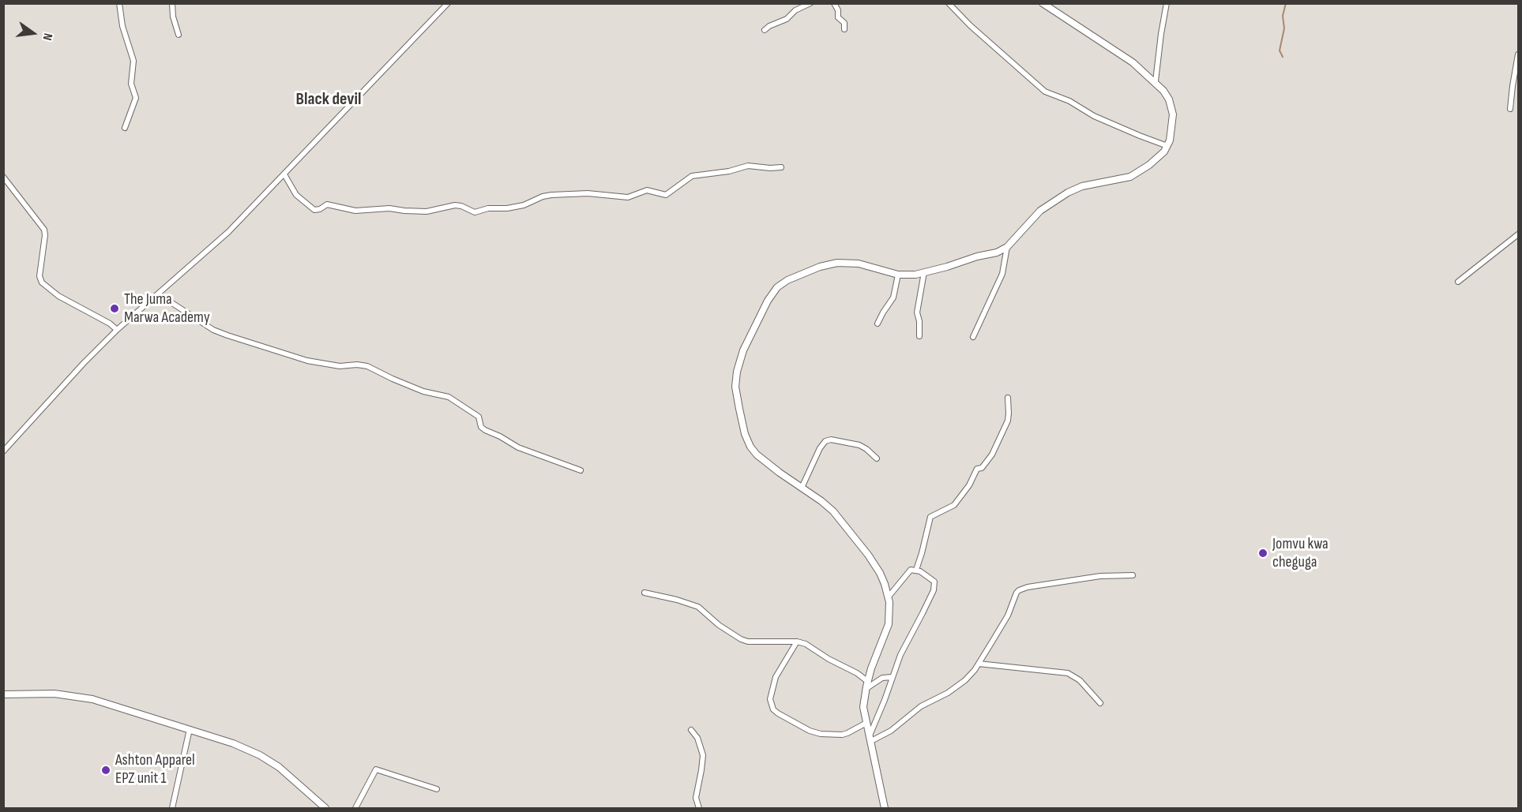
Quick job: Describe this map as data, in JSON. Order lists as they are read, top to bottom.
{
  "districts": ["Black devil"],
  "places": ["The Juma Marwa Academy", "Jomvu kwa cheguga", "Ashton Apparel EPZ unit 1"],
  "north": "right"
}
